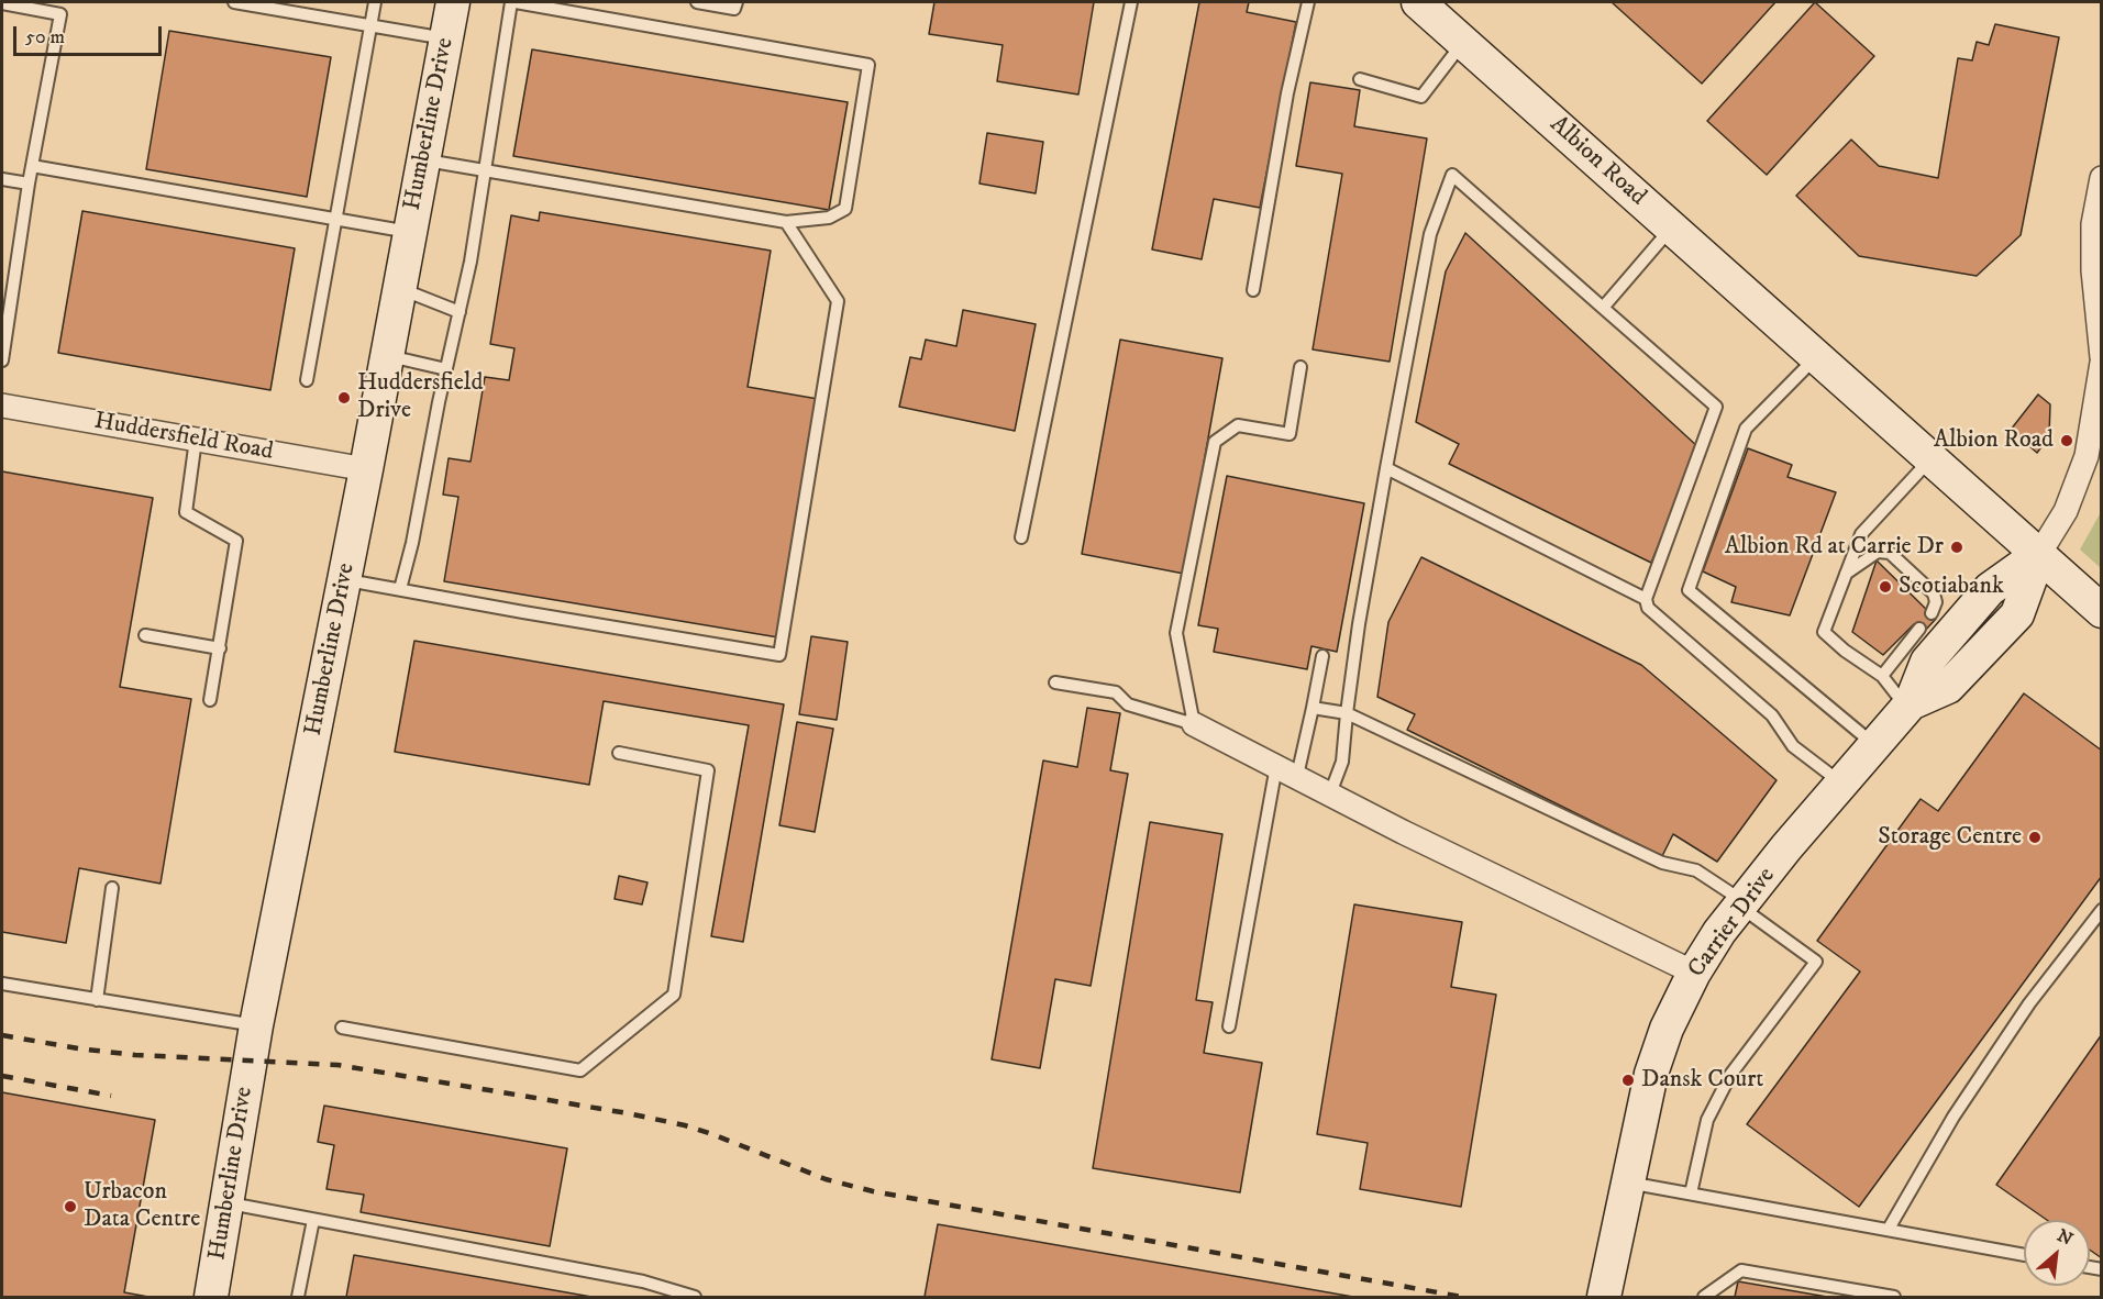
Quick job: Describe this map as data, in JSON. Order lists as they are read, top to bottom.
{
  "streets": {
    "street": [
      "Humberline Drive",
      "Albion Road",
      "Huddersfield Road",
      "Carrier Drive"
    ]
  },
  "crossings": [
    ["Humberline Drive", "Huddersfield Road"],
    ["Albion Road", "Carrier Drive"]
  ],
  "places": [
    "Huddersfield Drive",
    "Albion Road",
    "Albion Rd at Carrie Dr",
    "Scotiabank",
    "Storage Centre",
    "Dansk Court",
    "Urbacon Data Centre"
  ],
  "scale_bar": "50 m",
  "north": "top right"
}
